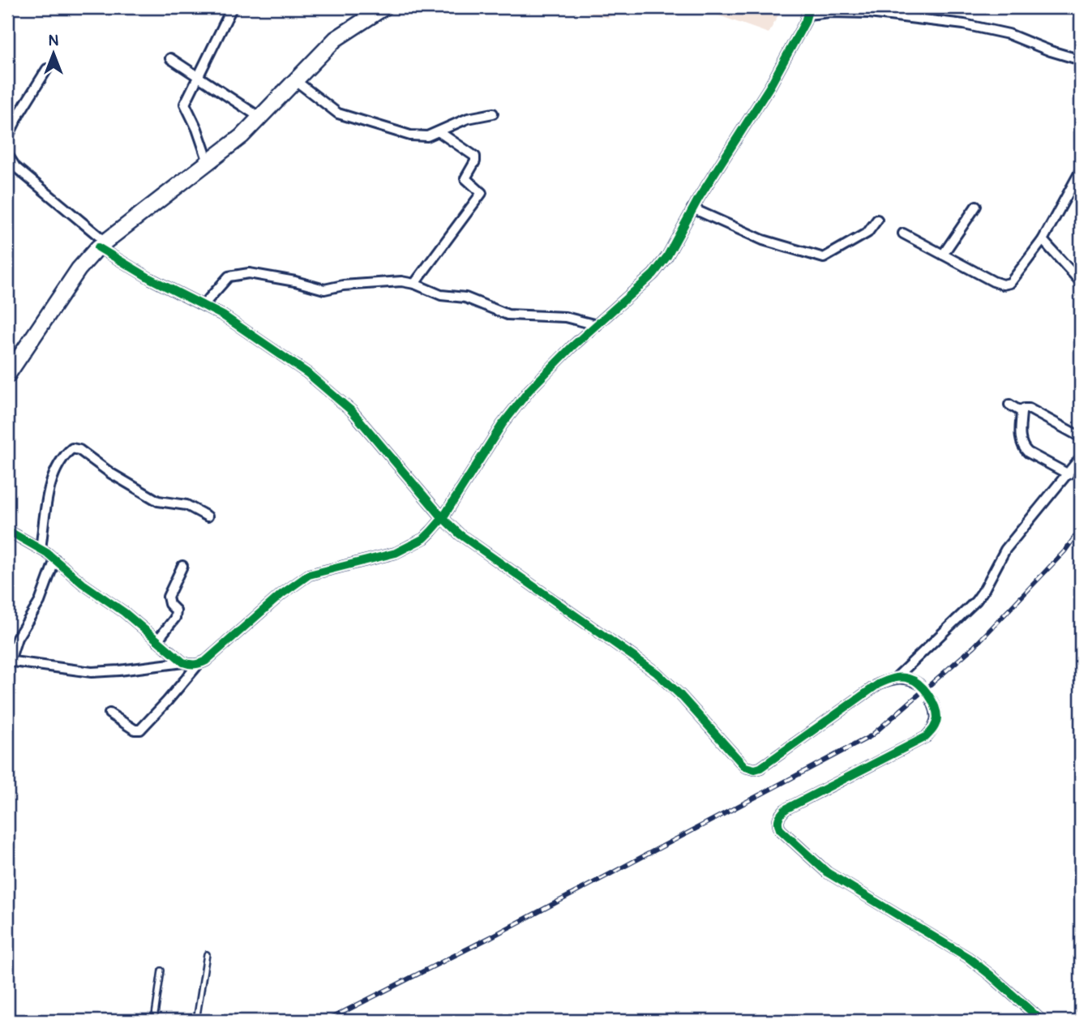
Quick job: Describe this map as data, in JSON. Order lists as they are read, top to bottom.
{
  "north": "top"
}
